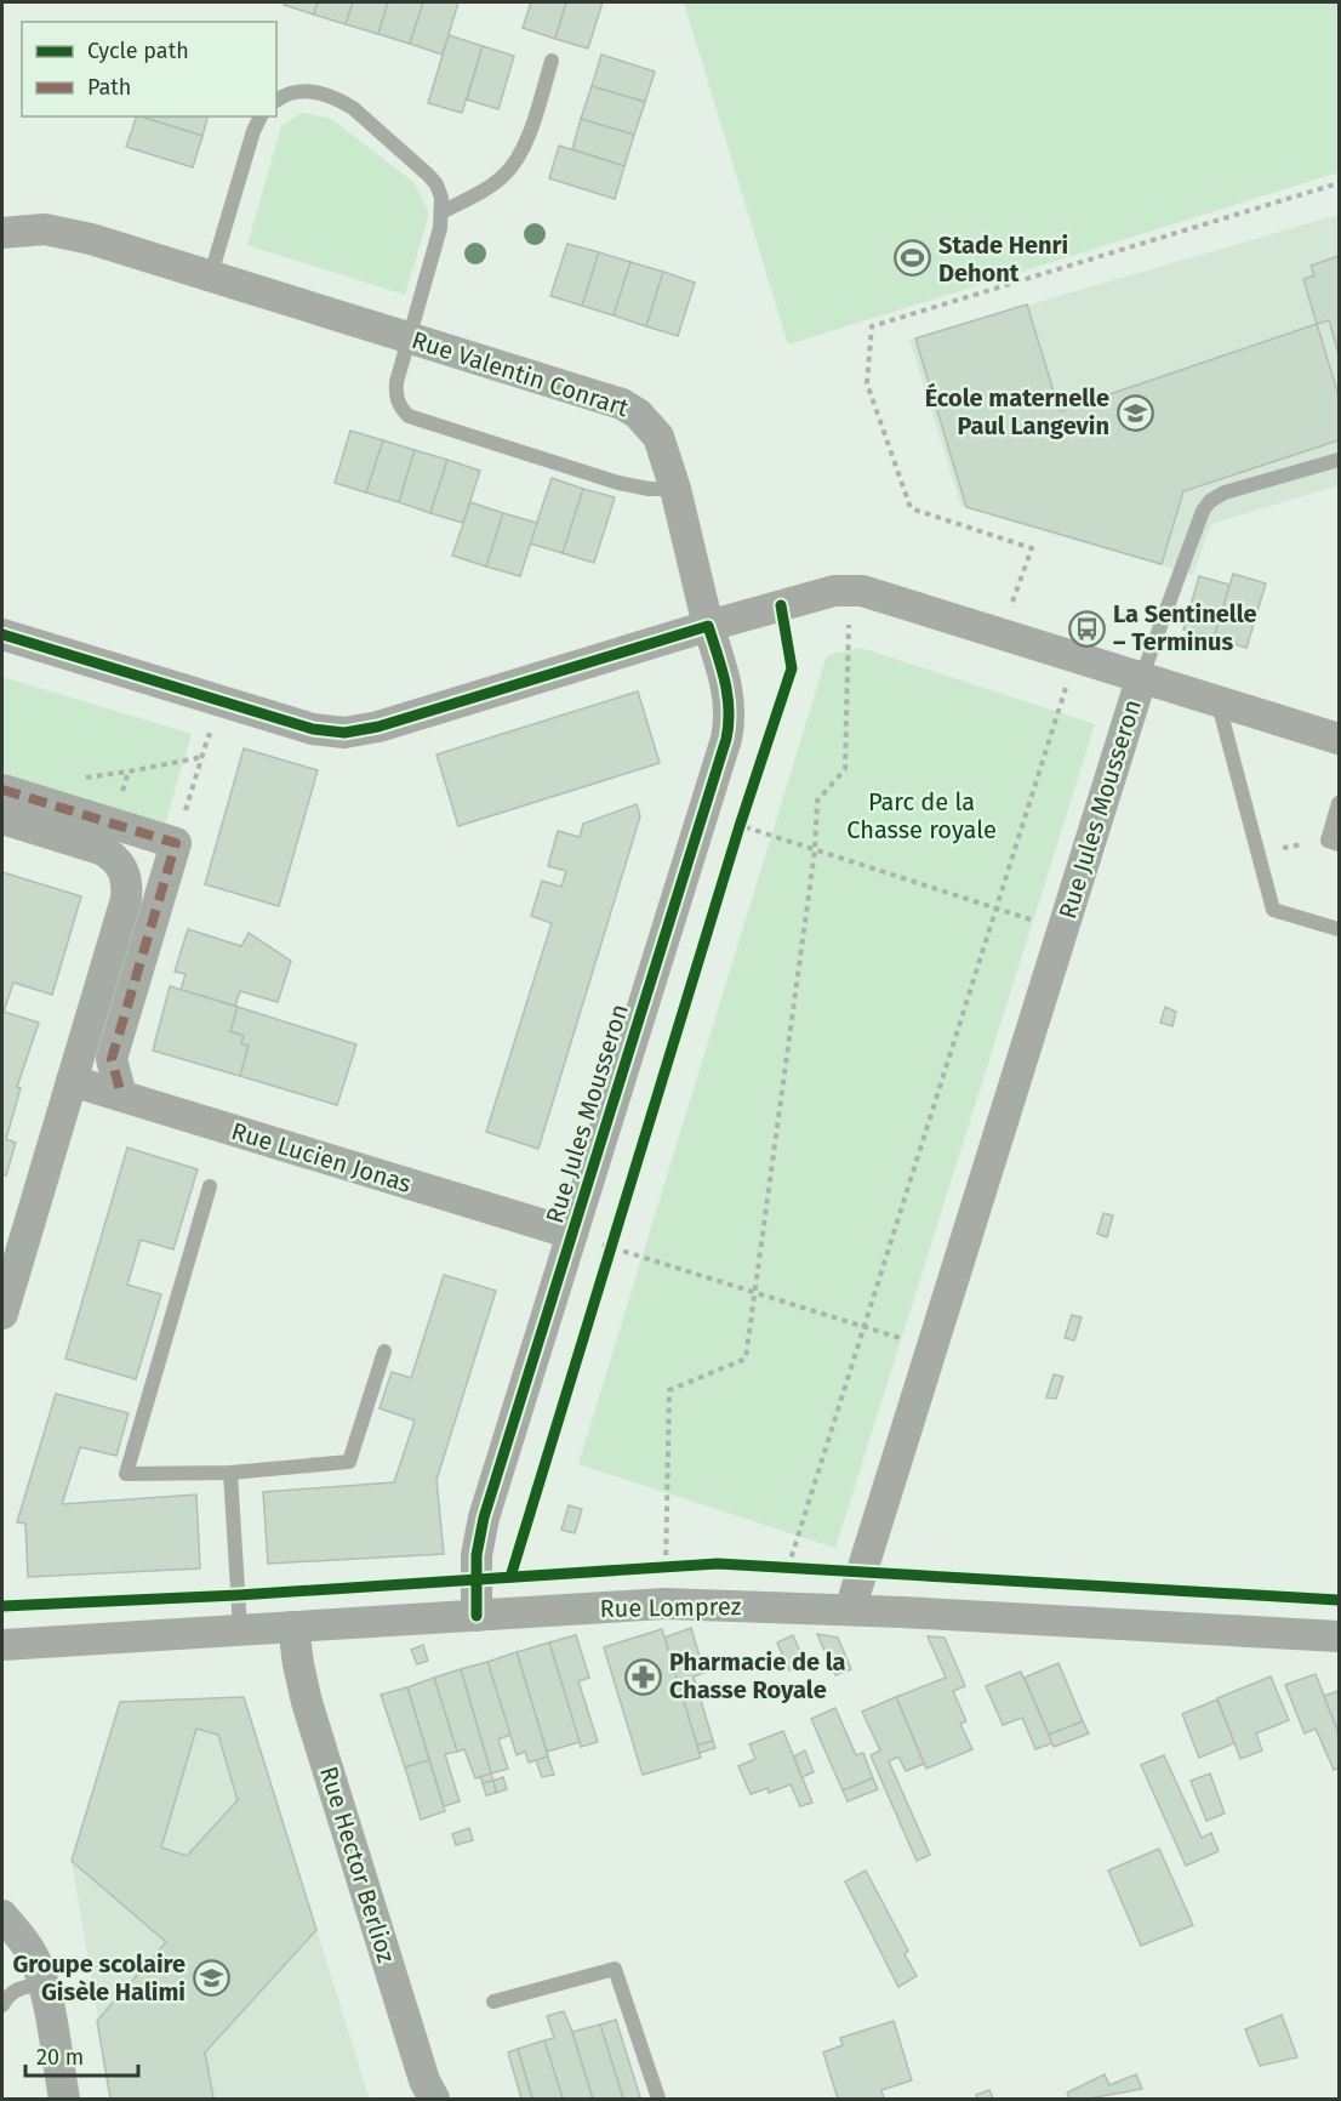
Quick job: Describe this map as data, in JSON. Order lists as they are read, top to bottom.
{
  "streets": {
    "street": [
      "Rue Valentin Conrart",
      "Rue Jules Mousseron",
      "Rue Lucien Jonas",
      "Rue Lomprez",
      "Rue Hector Berlioz"
    ]
  },
  "crossings": [
    ["Rue Valentin Conrart", "Rue Jules Mousseron"],
    ["Rue Jules Mousseron", "Rue Lucien Jonas"],
    ["Rue Jules Mousseron", "Rue Lomprez"],
    ["Rue Lomprez", "Rue Hector Berlioz"]
  ],
  "parks": ["Parc de la Chasse royale"],
  "places": {
    "sports": ["Stade Henri Dehont"],
    "school or university": ["École maternelle Paul Langevin", "Groupe scolaire Gisèle Halimi"],
    "bus stop": ["La Sentinelle – Terminus"],
    "pharmacy": ["Pharmacie de la Chasse Royale"]
  },
  "legend": ["Cycle path", "Path"],
  "scale_bar": "20 m"
}
